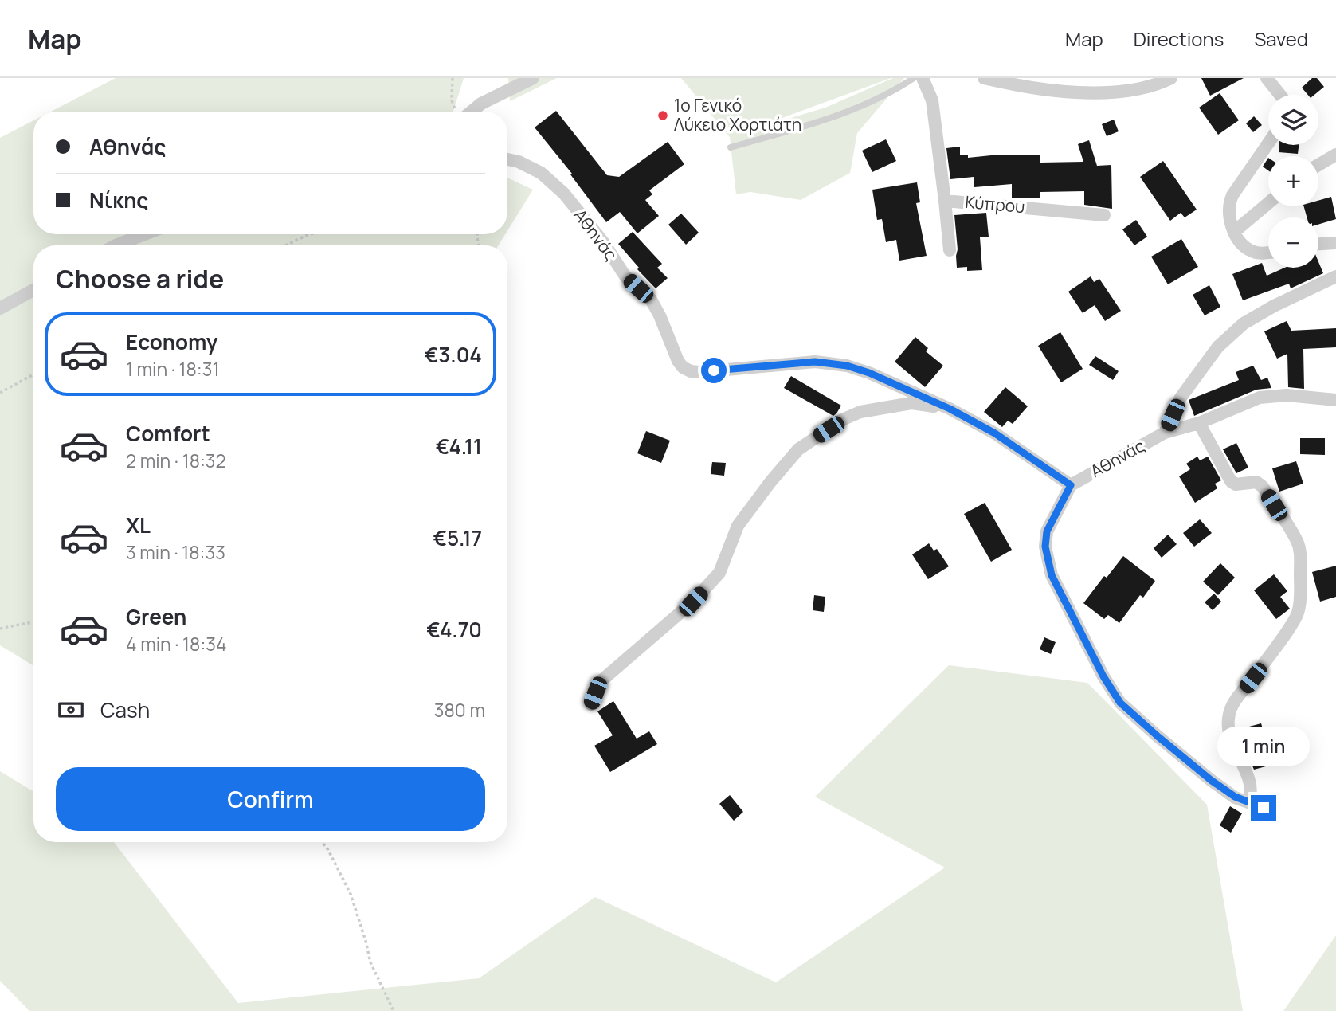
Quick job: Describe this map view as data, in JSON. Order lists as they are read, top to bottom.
{
  "streets": {
    "street": ["Κύπρου", "Αθηνάς"]
  },
  "places": ["1ο Γενικό Λύκειο Χορτιάτη"],
  "page": {
    "header": "Map",
    "nav": ["Map", "Directions", "Saved"],
    "map_buttons": ["+", "−"],
    "banner": ["Αθηνάς", "Νίκης"],
    "heading": "Choose a ride",
    "list": [
      {
        "name": "Economy",
        "note": "1 min · 18:31",
        "value": "€3.04"
      },
      {
        "name": "Comfort",
        "note": "2 min · 18:32",
        "value": "€4.11"
      },
      {
        "name": "XL",
        "note": "3 min · 18:33",
        "value": "€5.17"
      },
      {
        "name": "Green",
        "note": "4 min · 18:34",
        "value": "€4.70"
      }
    ],
    "pay": ["Cash", "380 m"],
    "bubble": "1 min",
    "buttons": "Confirm"
  }
}
